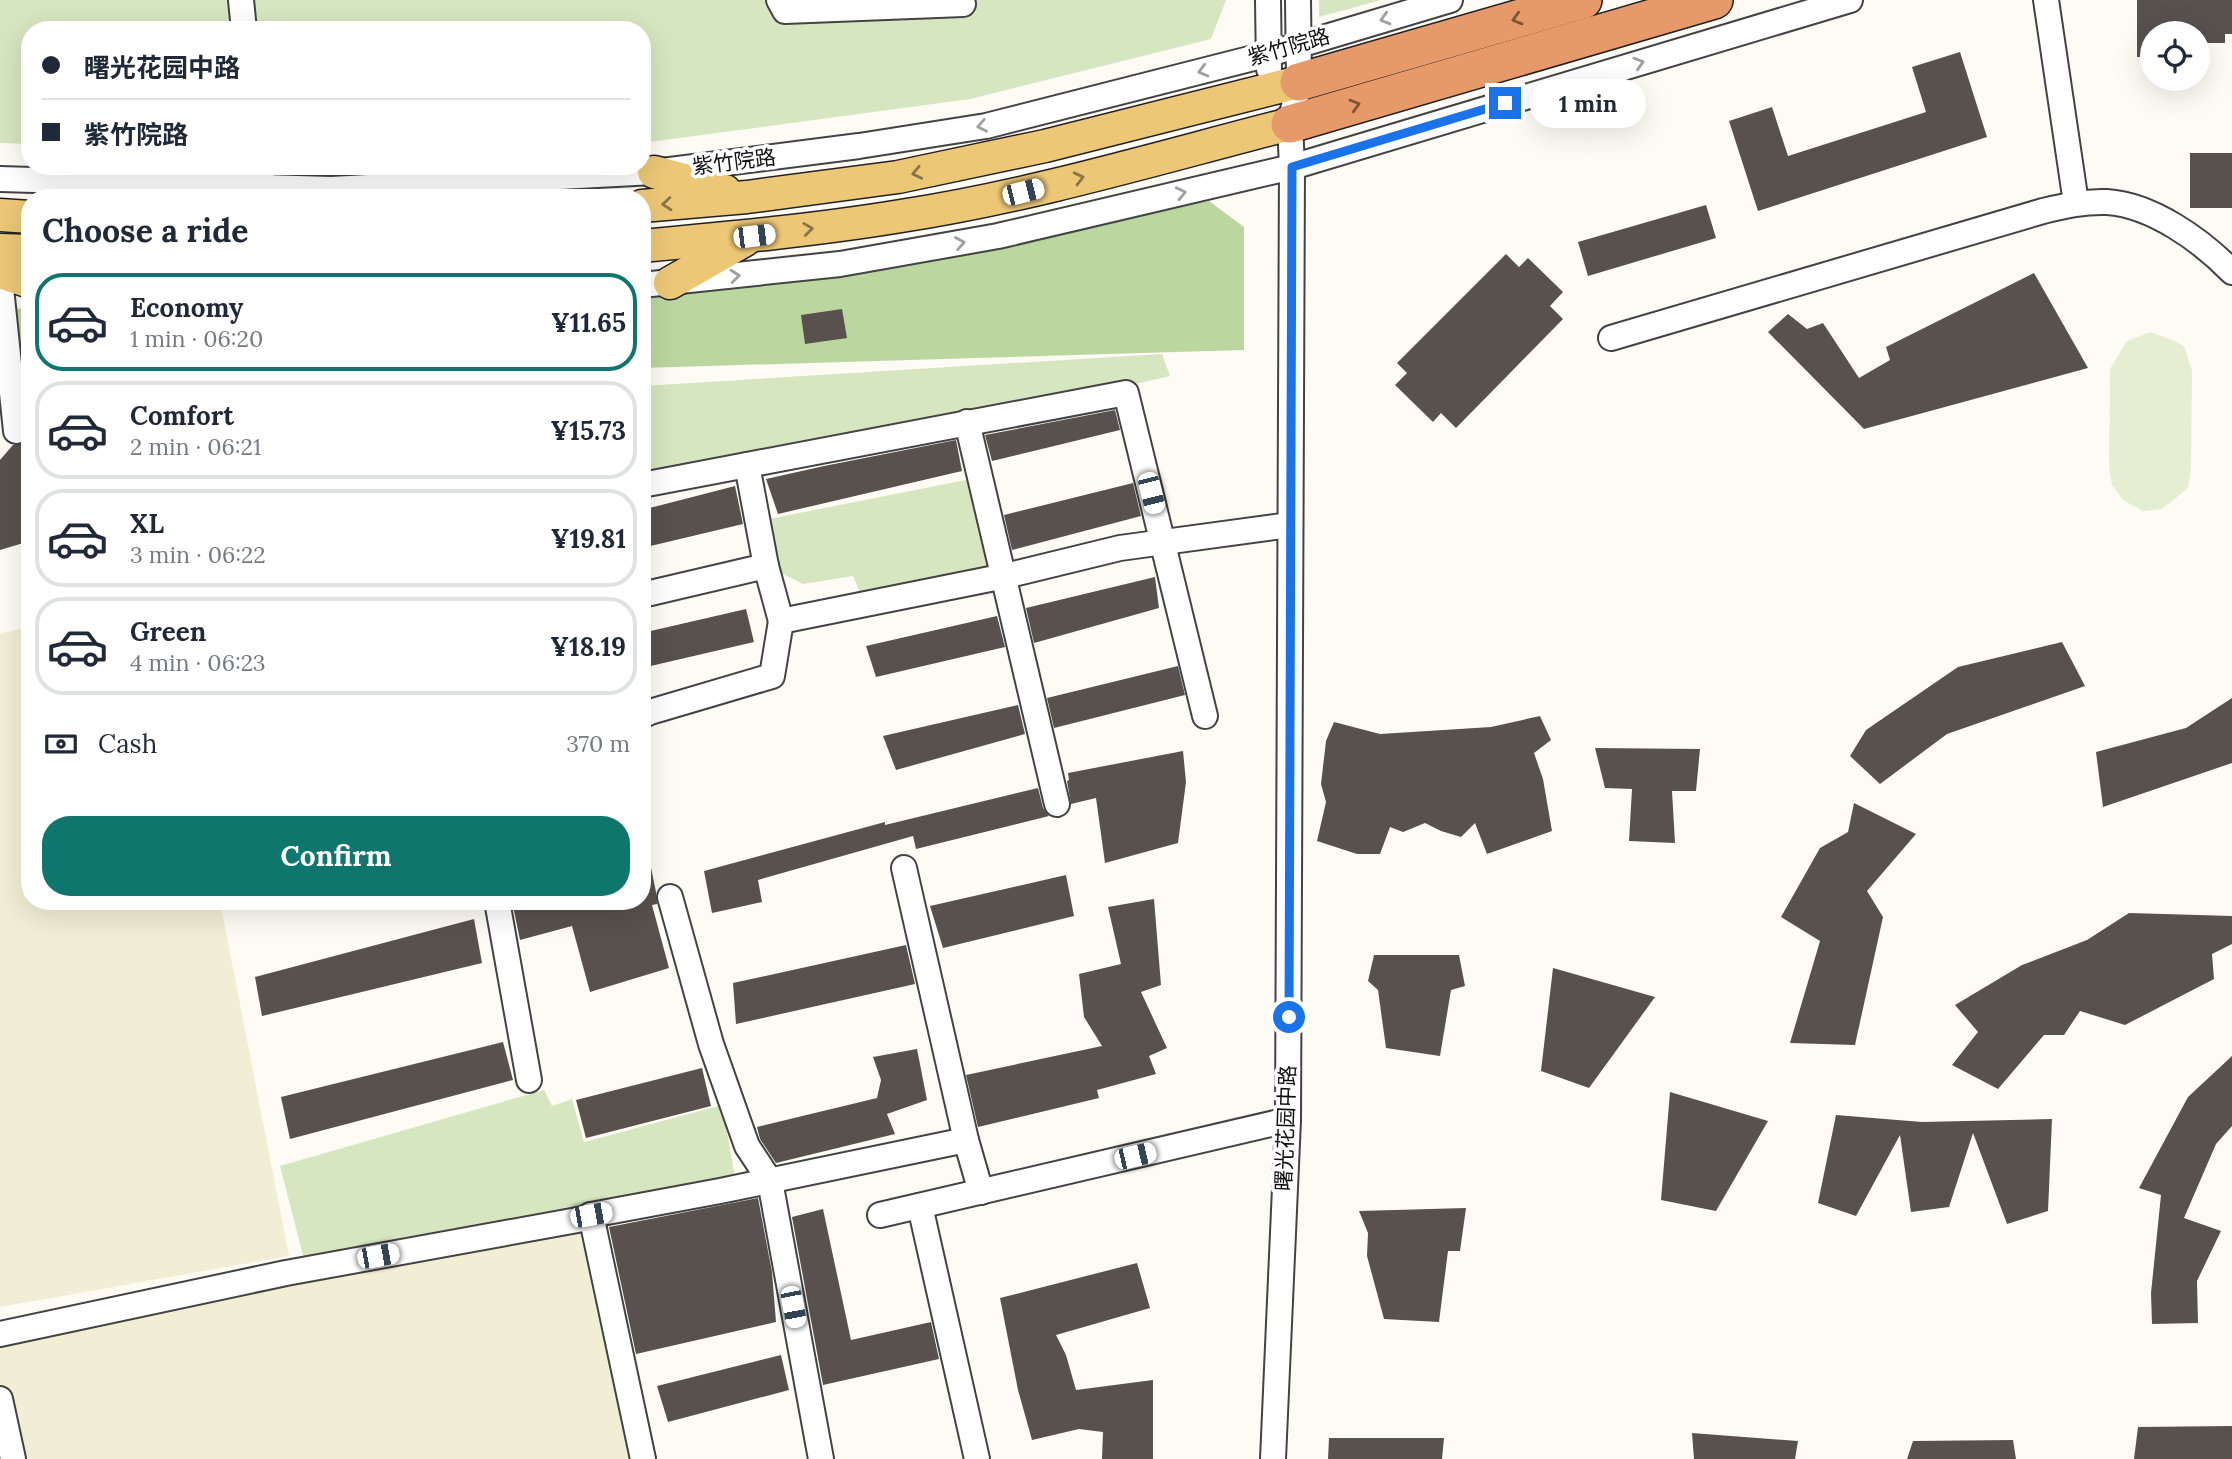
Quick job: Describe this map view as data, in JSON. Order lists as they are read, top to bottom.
{
  "streets": {
    "highway": ["紫竹院路"],
    "street": ["曙光花园中路"]
  },
  "crossings": [
    ["紫竹院路", "曙光花园中路"]
  ],
  "page": {
    "banner": ["曙光花园中路", "紫竹院路"],
    "bubble": "1 min",
    "heading": "Choose a ride",
    "list": [
      {
        "name": "Economy",
        "note": "1 min · 06:20",
        "value": "¥11.65"
      },
      {
        "name": "Comfort",
        "note": "2 min · 06:21",
        "value": "¥15.73"
      },
      {
        "name": "XL",
        "note": "3 min · 06:22",
        "value": "¥19.81"
      },
      {
        "name": "Green",
        "note": "4 min · 06:23",
        "value": "¥18.19"
      }
    ],
    "pay": ["Cash", "370 m"],
    "buttons": "Confirm"
  }
}
